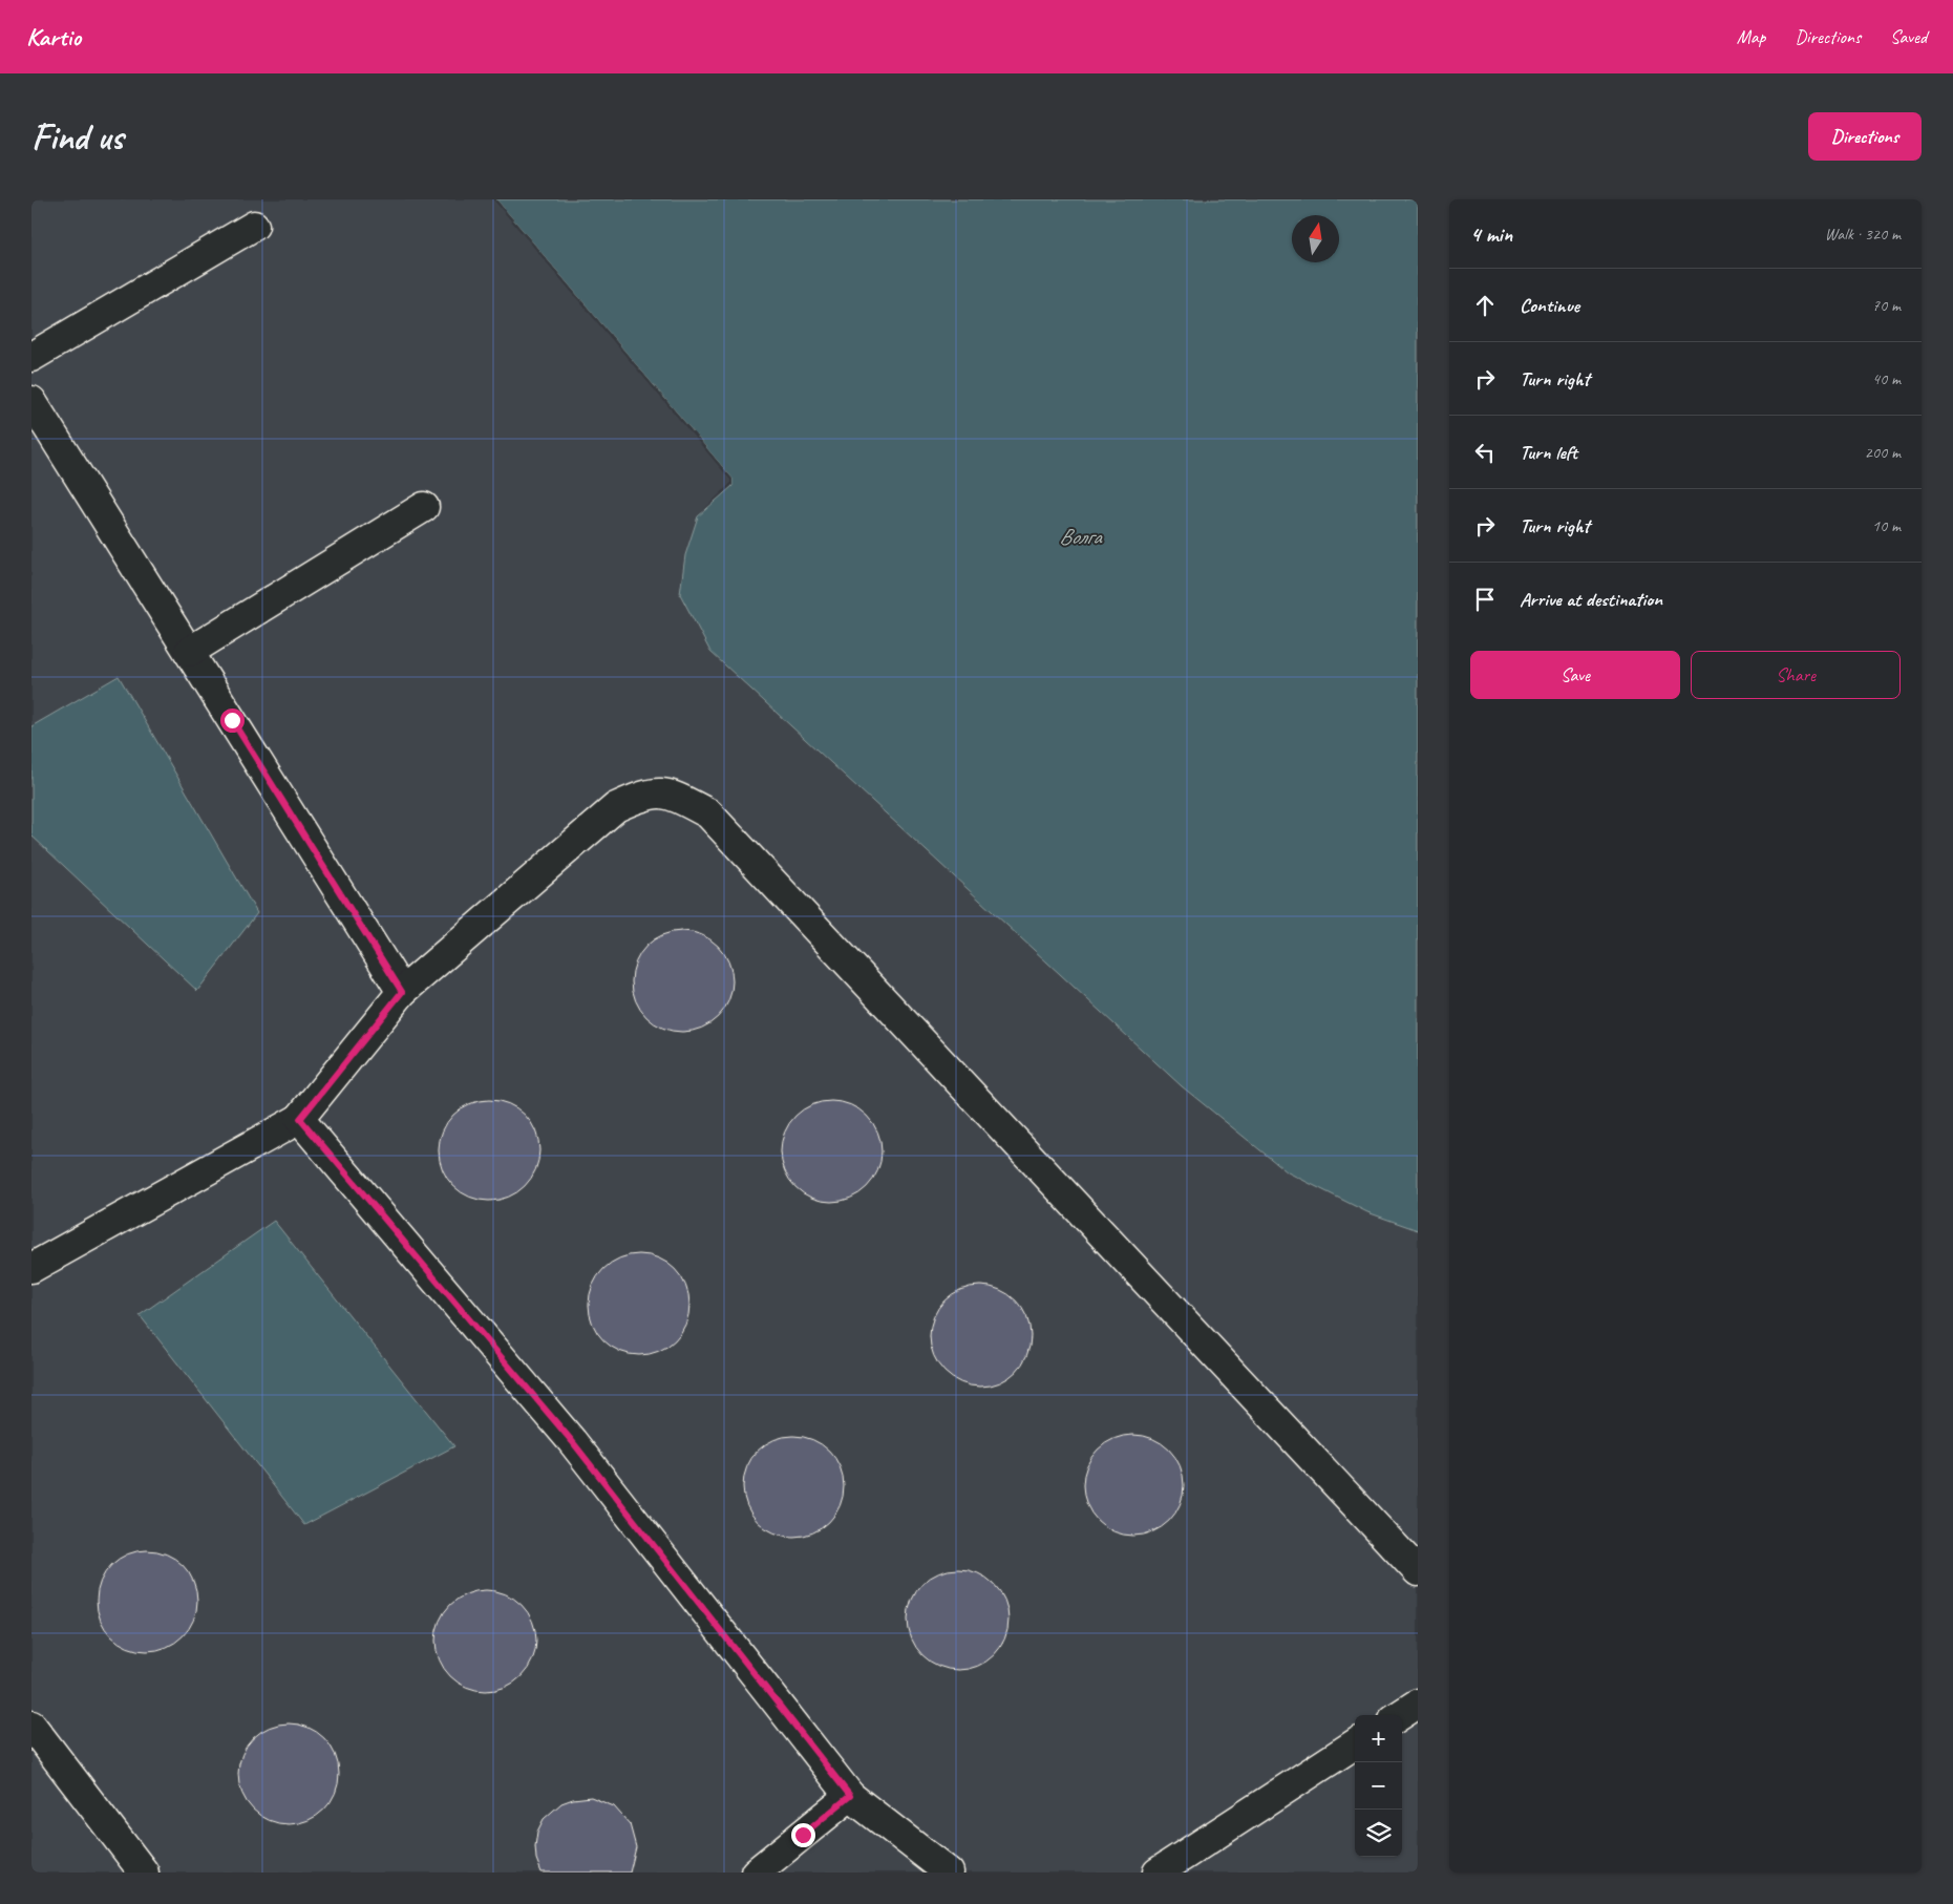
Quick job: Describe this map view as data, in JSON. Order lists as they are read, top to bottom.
{
  "water": ["Волга"],
  "north": "top",
  "page": {
    "header": "Kartio",
    "nav": ["Map", "Directions", "Saved"],
    "buttons": [
      "Directions",
      ["Save", "Share"]
    ],
    "title": "Find us",
    "heading": ["4 min", "Walk · 320 m"],
    "list": [
      ["Continue", "70 m"],
      ["Turn right", "40 m"],
      ["Turn left", "200 m"],
      ["Turn right", "10 m"],
      "Arrive at destination"
    ],
    "map_buttons": ["+", "−"]
  }
}
